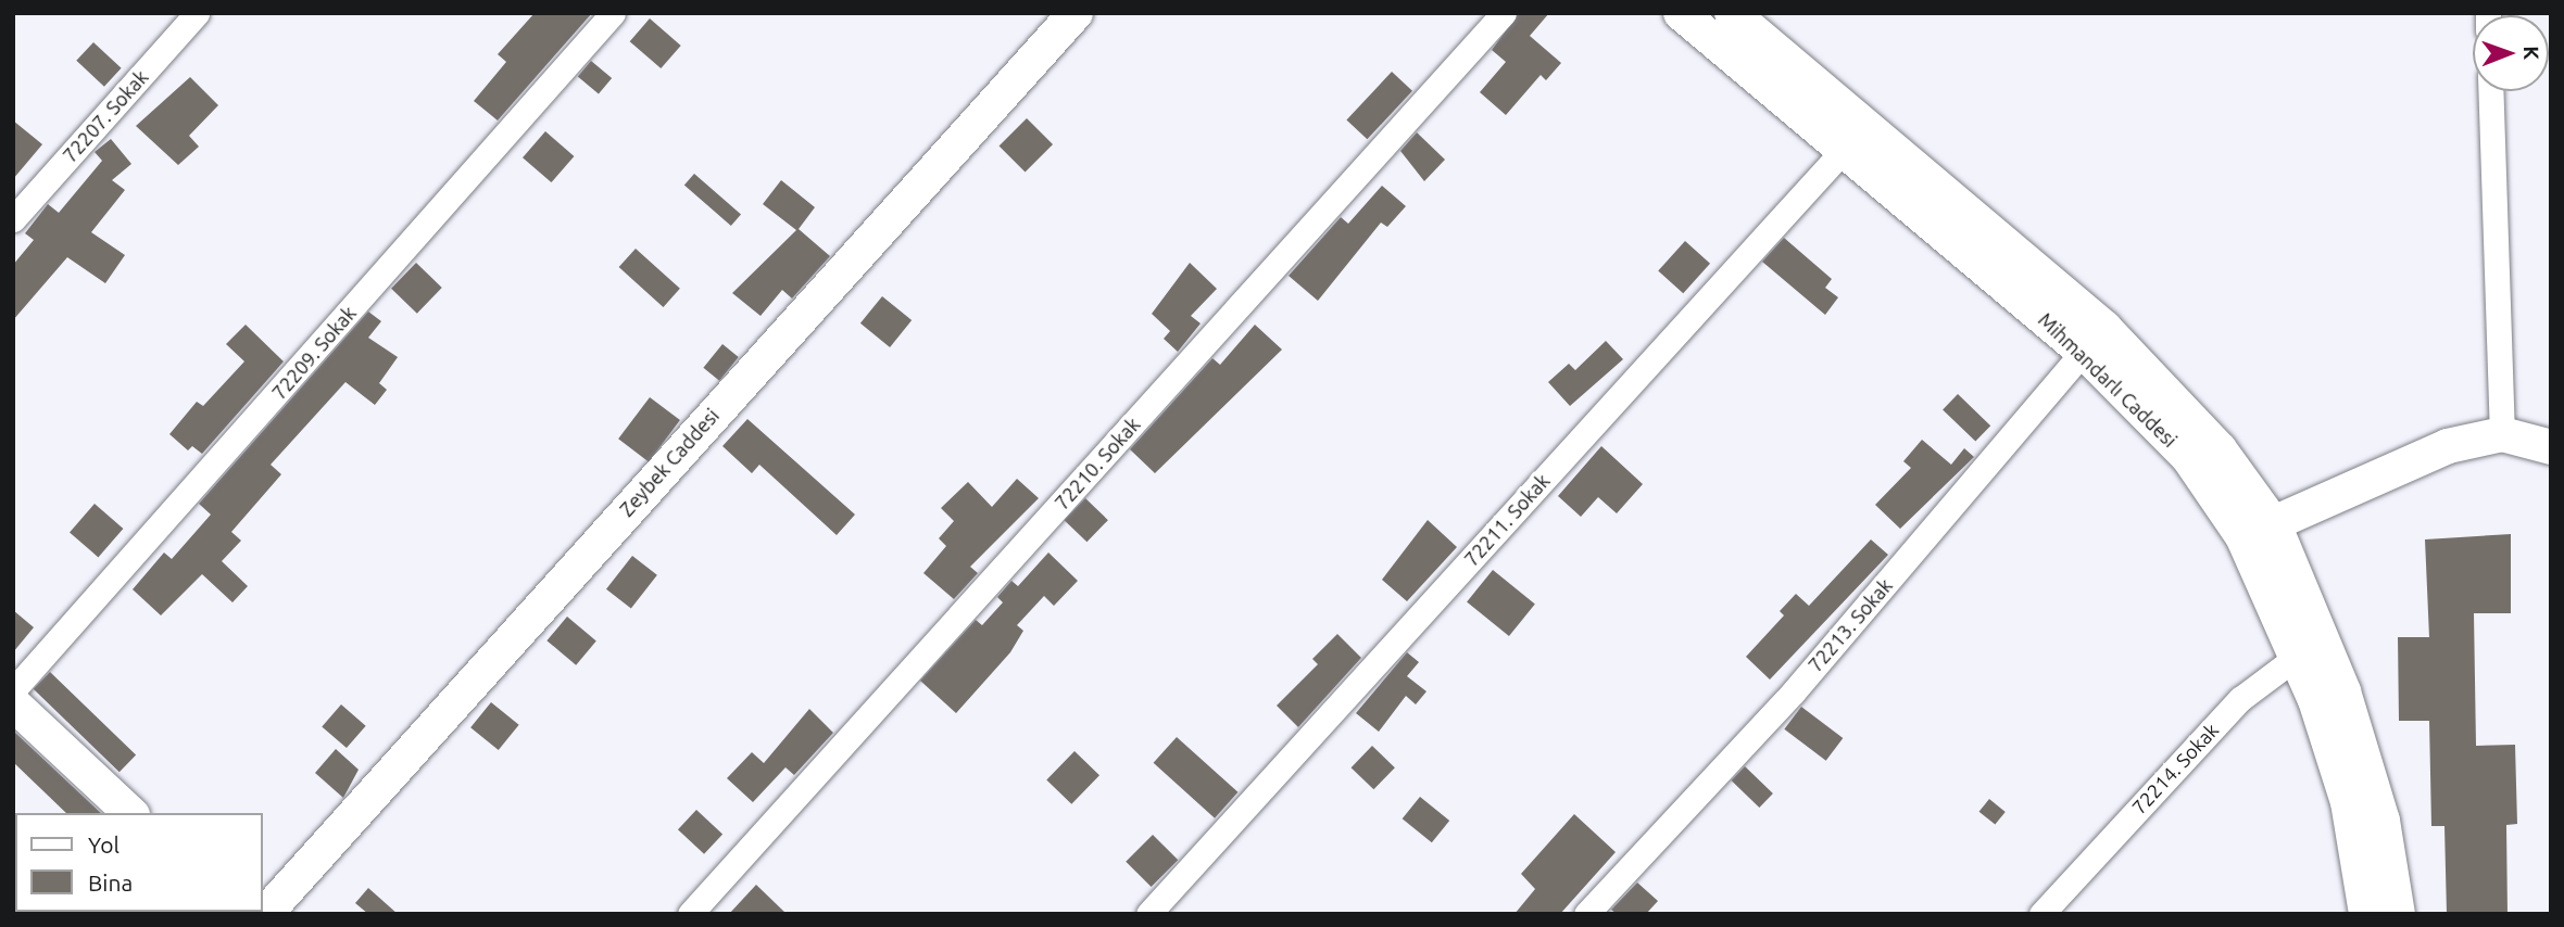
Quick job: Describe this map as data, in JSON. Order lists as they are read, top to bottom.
{
  "streets": {
    "street": [
      "72207. Sokak",
      "72209. Sokak",
      "Mihmandarlı Caddesi",
      "Zeybek Caddesi",
      "72210. Sokak",
      "72211. Sokak",
      "72213. Sokak",
      "72214. Sokak"
    ]
  },
  "crossings": [
    ["Mihmandarlı Caddesi", "72211. Sokak"],
    ["Mihmandarlı Caddesi", "72213. Sokak"],
    ["Mihmandarlı Caddesi", "72214. Sokak"]
  ],
  "legend": ["Yol", "Bina"],
  "north": "right"
}
